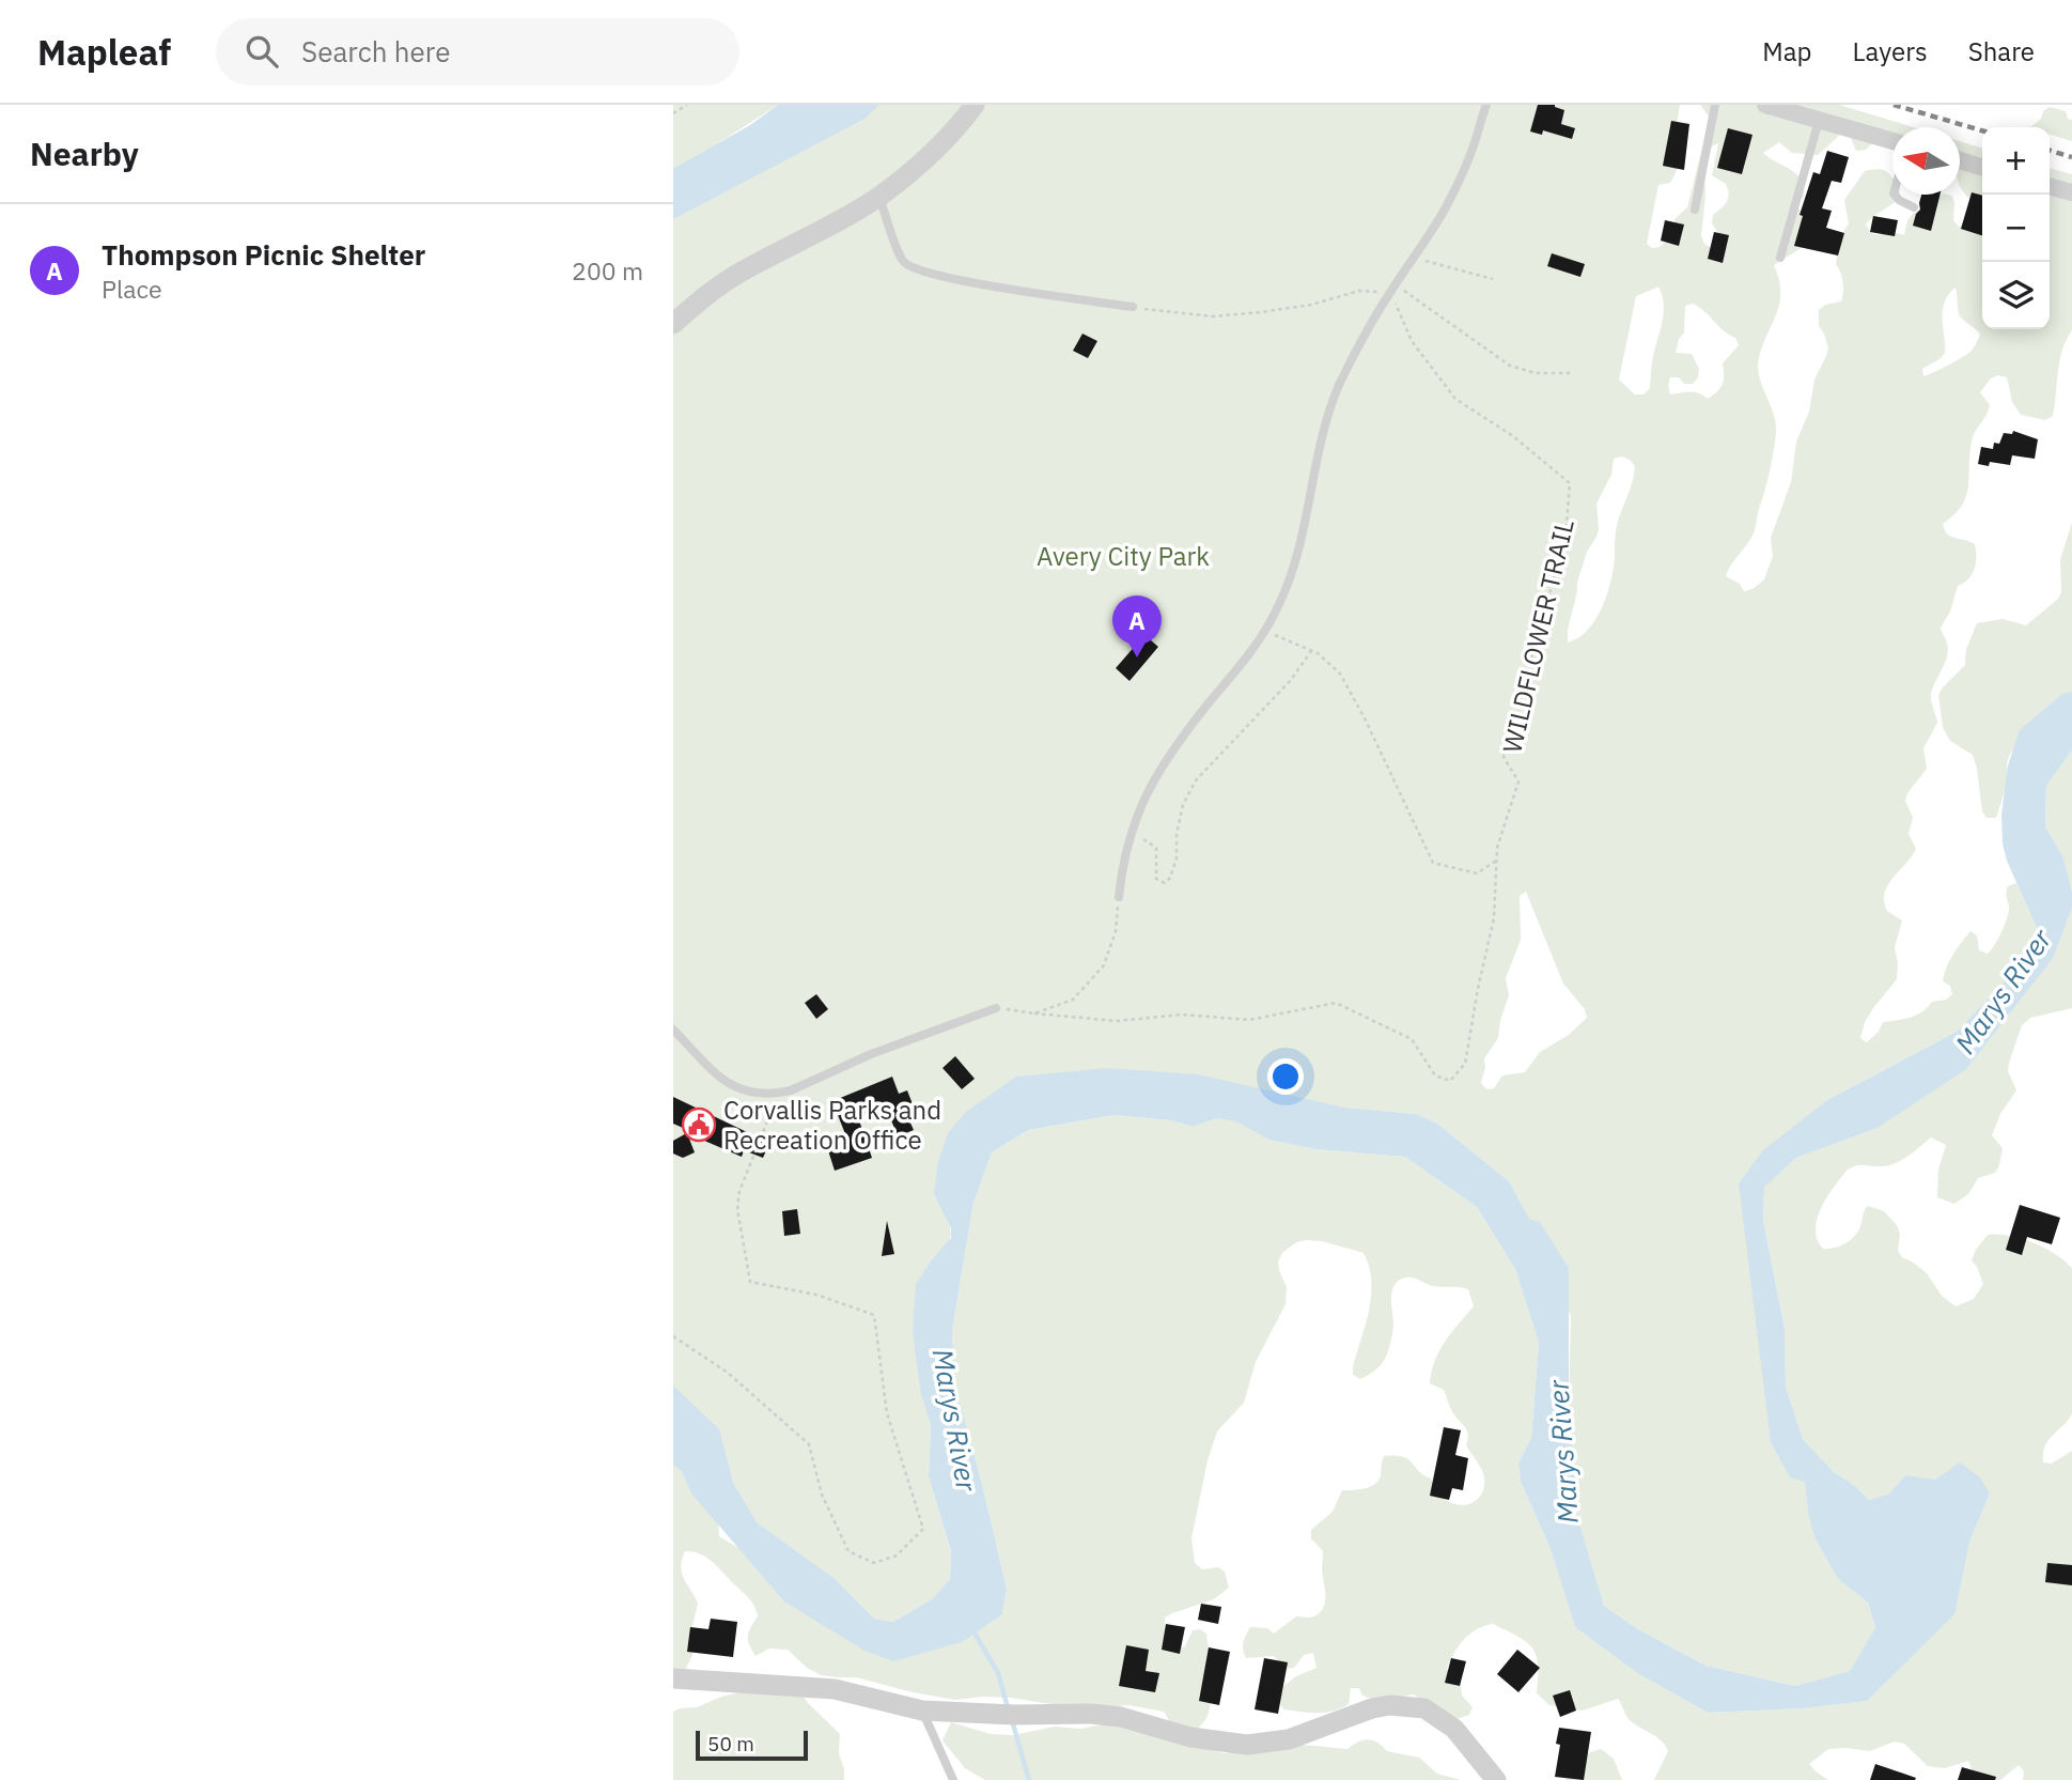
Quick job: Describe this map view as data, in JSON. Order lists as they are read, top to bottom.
{
  "streets": {
    "path": ["WILDFLOWER TRAIL"]
  },
  "water": ["Marys River"],
  "parks": ["Avery City Park"],
  "places": {
    "public building": ["Corvallis Parks and Recreation Office"]
  },
  "scale_bar": "50 m",
  "north": "left",
  "page": {
    "header": "Mapleaf",
    "search": "Search here",
    "nav": ["Map", "Layers", "Share"],
    "heading": "Nearby",
    "map_buttons": ["+", "−"],
    "list": [
      {
        "mark": "A",
        "name": "Thompson Picnic Shelter",
        "note": "Place",
        "value": "200 m"
      }
    ],
    "pins": "A",
    "scale": "50 m"
  }
}
